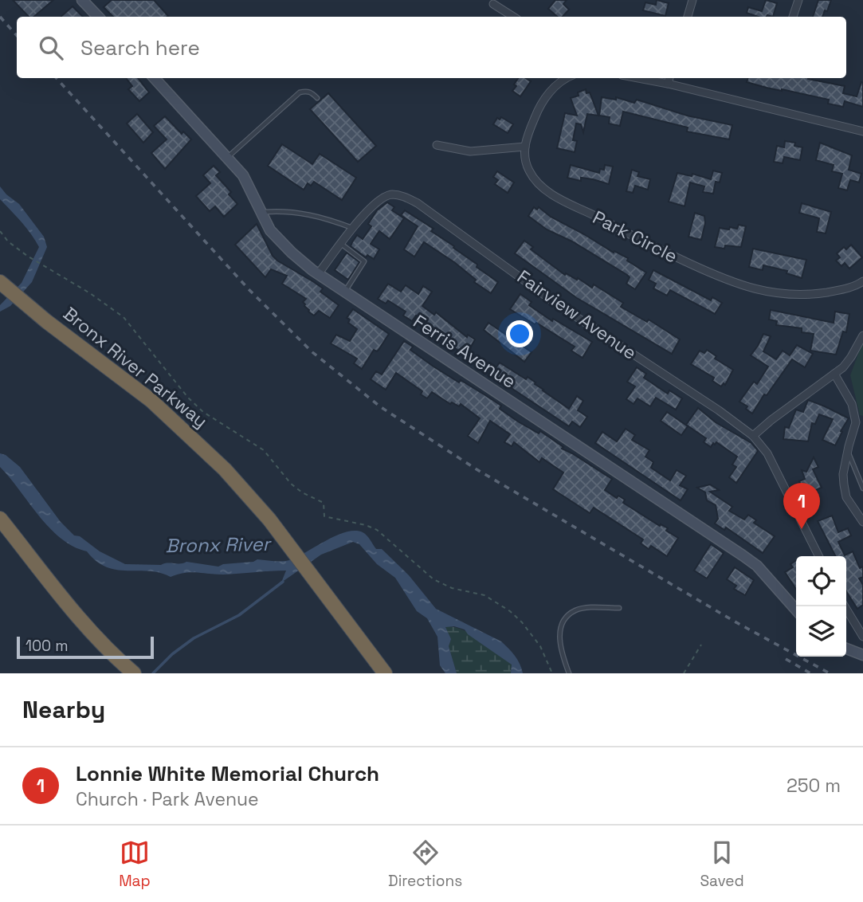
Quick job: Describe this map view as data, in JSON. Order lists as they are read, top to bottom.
{
  "streets": {
    "highway": ["Bronx River Parkway"],
    "street": ["Park Circle", "Fairview Avenue", "Ferris Avenue"]
  },
  "water": ["Bronx River"],
  "scale_bar": "100 m",
  "page": {
    "search": "Search here",
    "pins": "1",
    "scale": "100 m",
    "heading": "Nearby",
    "list": [
      {
        "mark": "1",
        "name": "Lonnie White Memorial Church",
        "note": "Church · Park Avenue",
        "value": "250 m"
      }
    ],
    "nav": ["Map", "Directions", "Saved"]
  }
}
